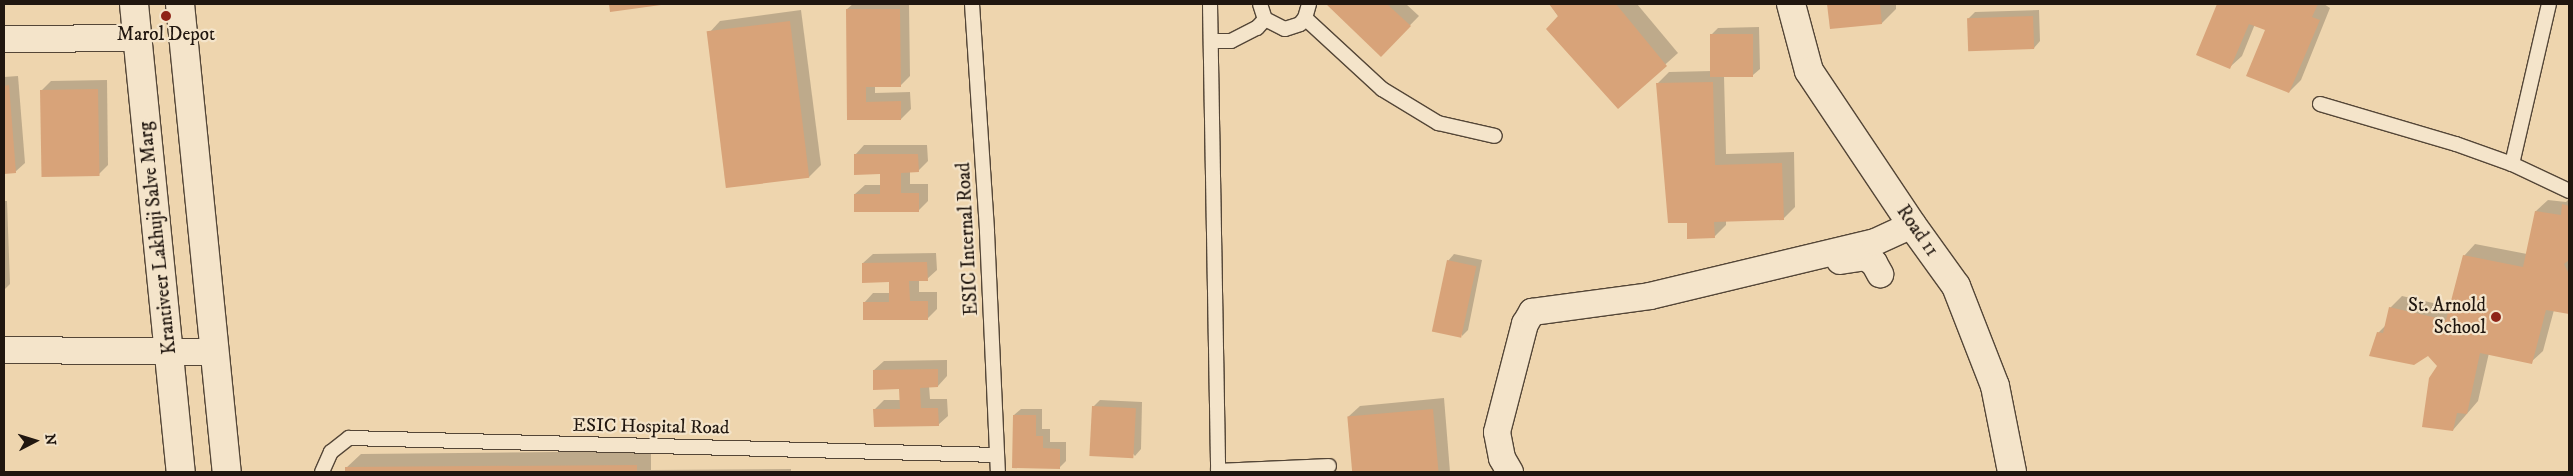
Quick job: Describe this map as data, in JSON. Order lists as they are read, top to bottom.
{
  "streets": {
    "main road": ["Road 11", "Krantiveer Lakhuji Salve Marg"],
    "lane": ["ESIC Internal Road", "ESIC Hospital Road"]
  },
  "crossings": [
    ["ESIC Internal Road", "ESIC Hospital Road"]
  ],
  "places": ["Marol Depot", "St. Arnold School"],
  "north": "right"
}
